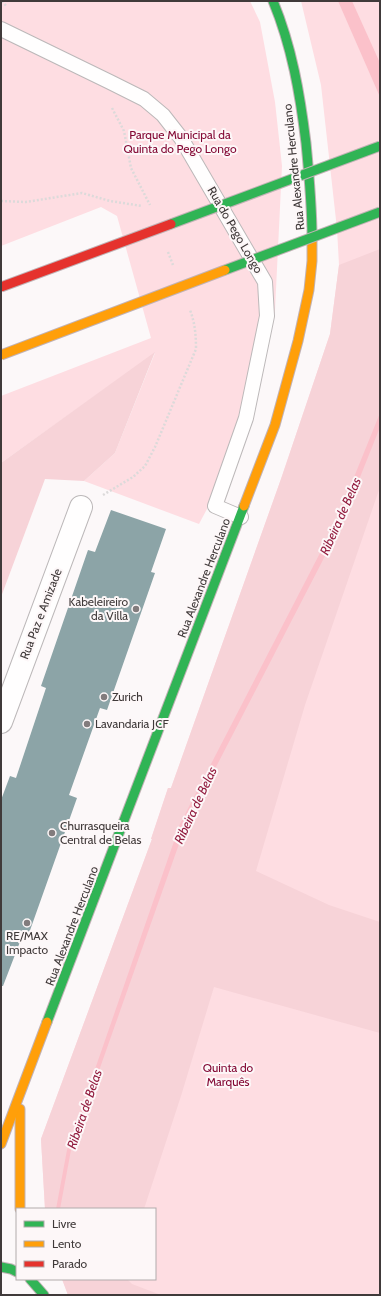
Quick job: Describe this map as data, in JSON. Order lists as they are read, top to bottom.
{
  "streets": {
    "main road": ["Rua Alexandre Herculano"],
    "street": ["Rua Paz e Amizade"],
    "lane": ["Rua do Pego Longo"]
  },
  "crossings": [
    ["Rua Alexandre Herculano", "Rua do Pego Longo"]
  ],
  "water": ["Ribeira de Belas"],
  "parks": ["Parque Municipal da Quinta do Pego Longo", "Quinta do Marquês"],
  "places": [
    "Kabeleireiro da Villa",
    "Zurich",
    "Lavandaria JCF",
    "Churrasqueira Central de Belas",
    "RE/MAX Impacto"
  ],
  "legend": ["Livre", "Lento", "Parado"]
}
